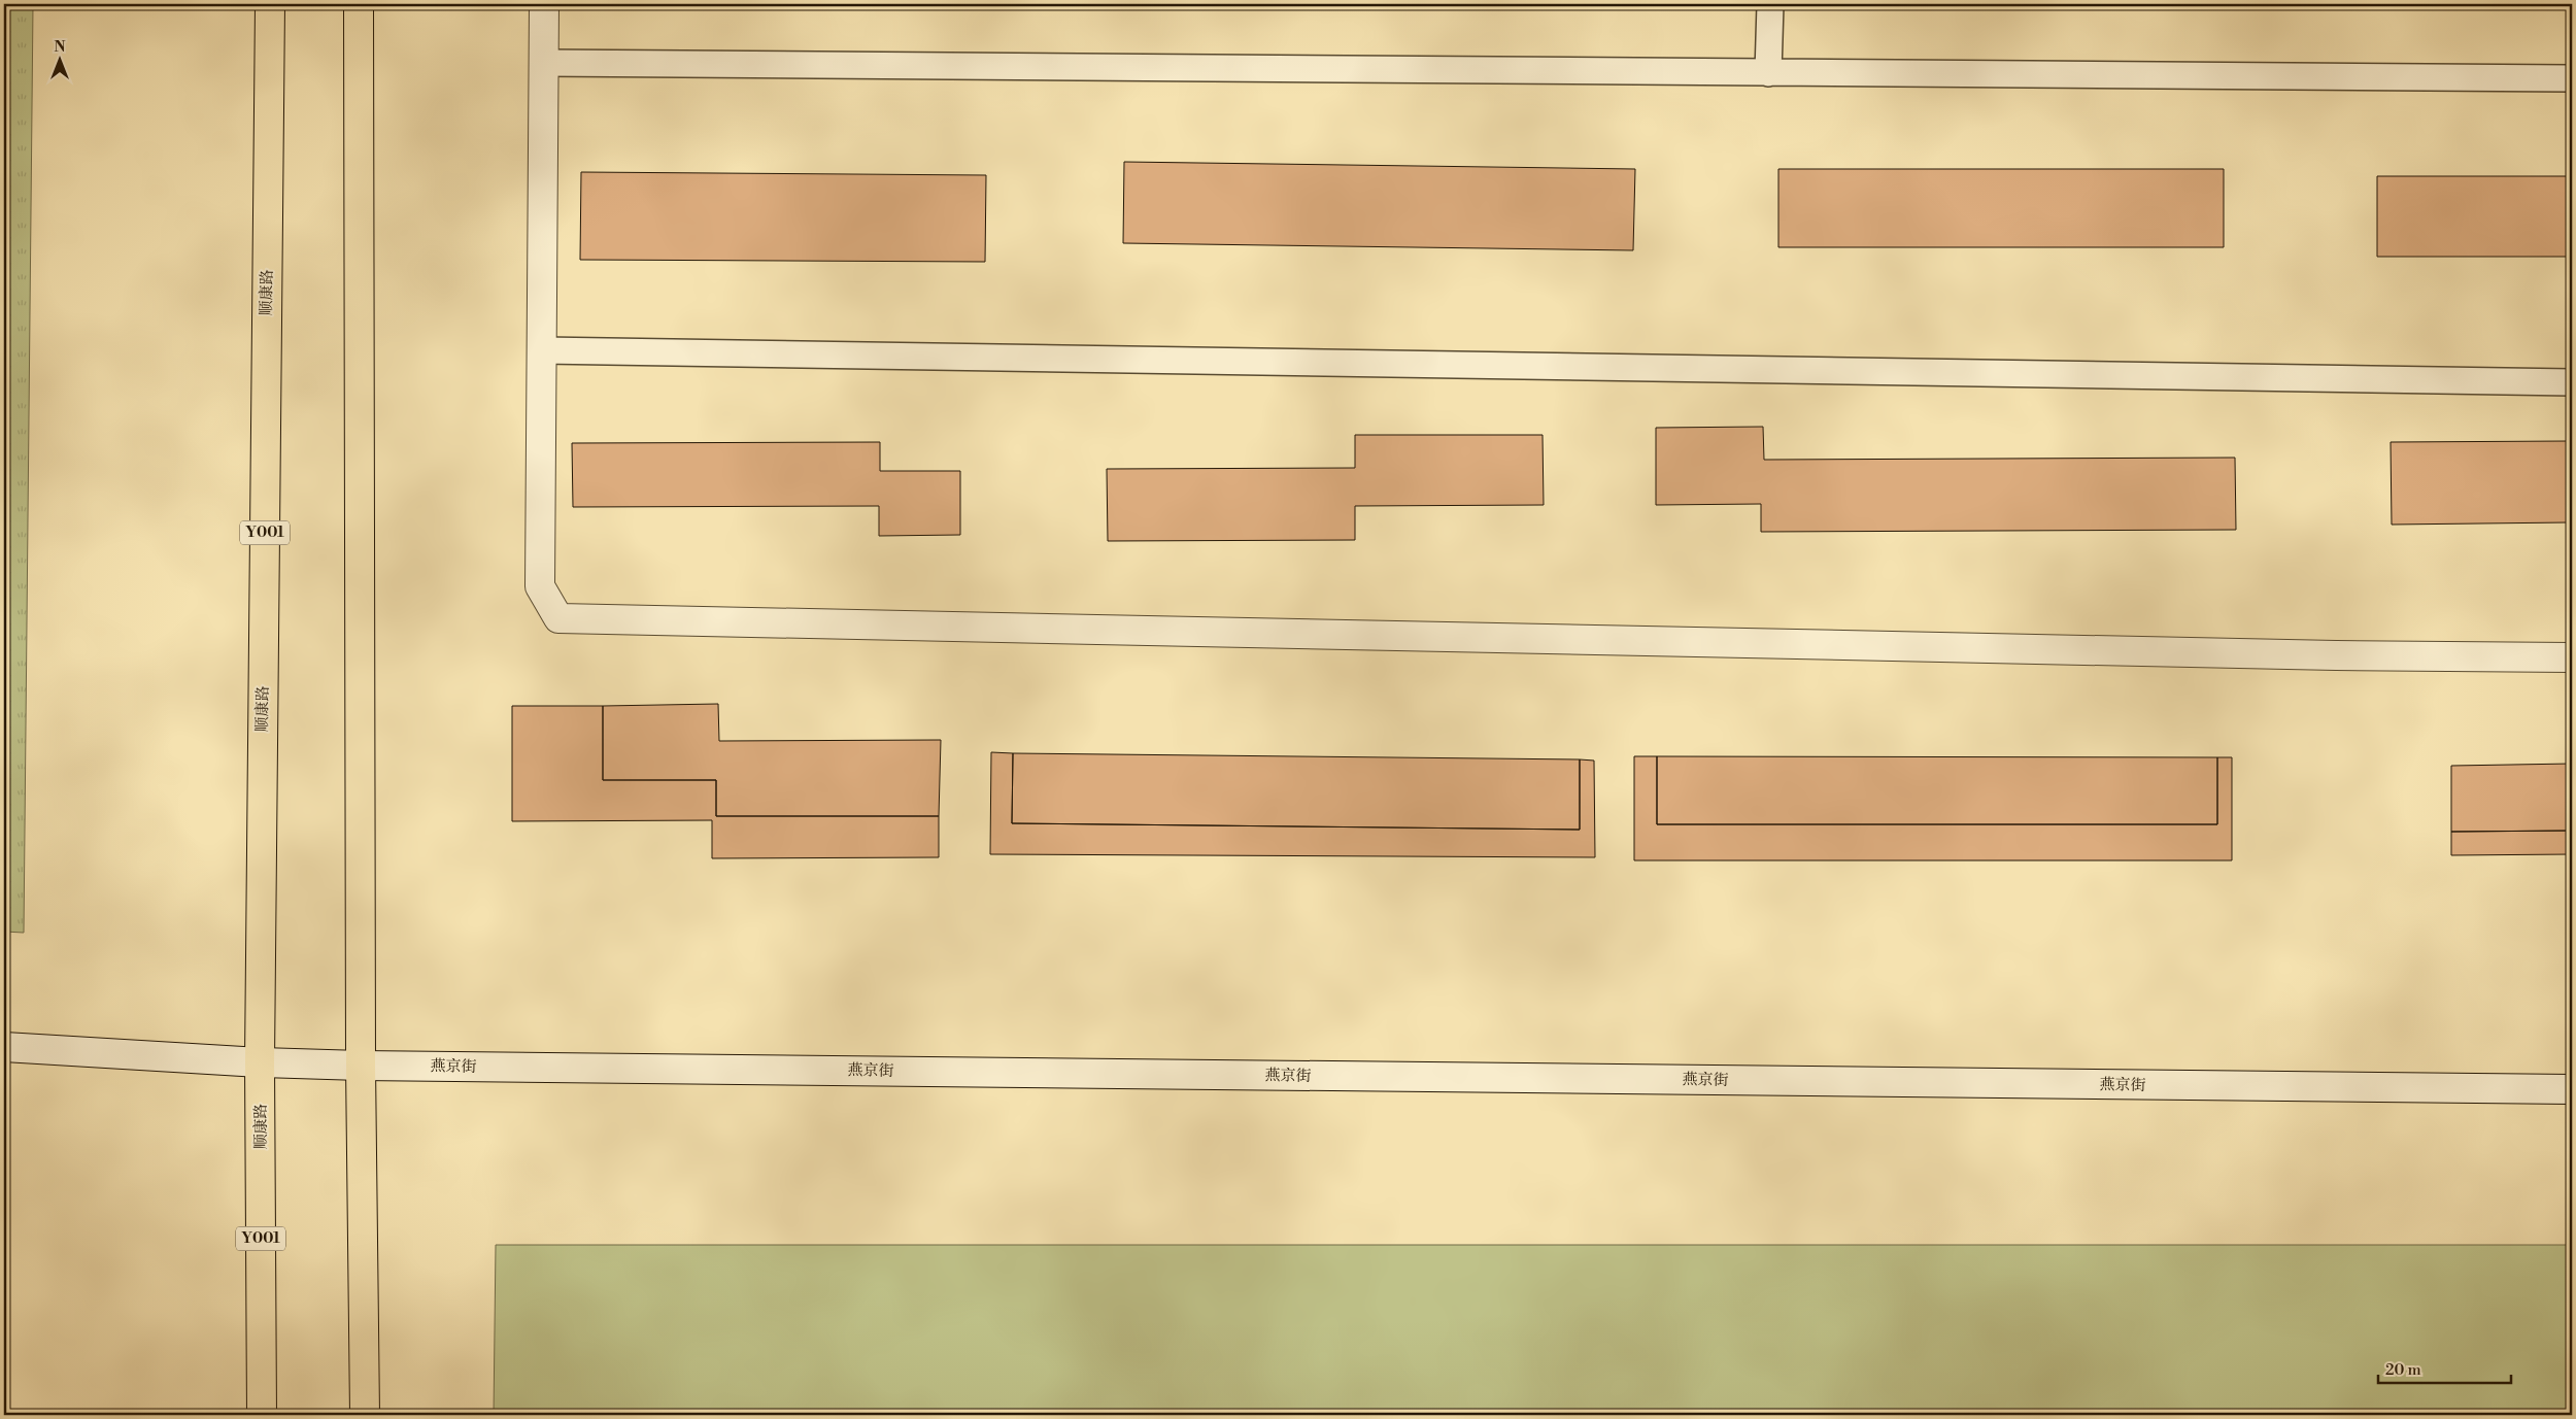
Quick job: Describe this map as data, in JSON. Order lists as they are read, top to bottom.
{
  "streets": {
    "main road": ["顺康路", "Y001"],
    "street": ["燕京街"]
  },
  "crossings": [
    ["顺康路", "燕京街"]
  ],
  "scale_bar": "20 m",
  "north": "top"
}
